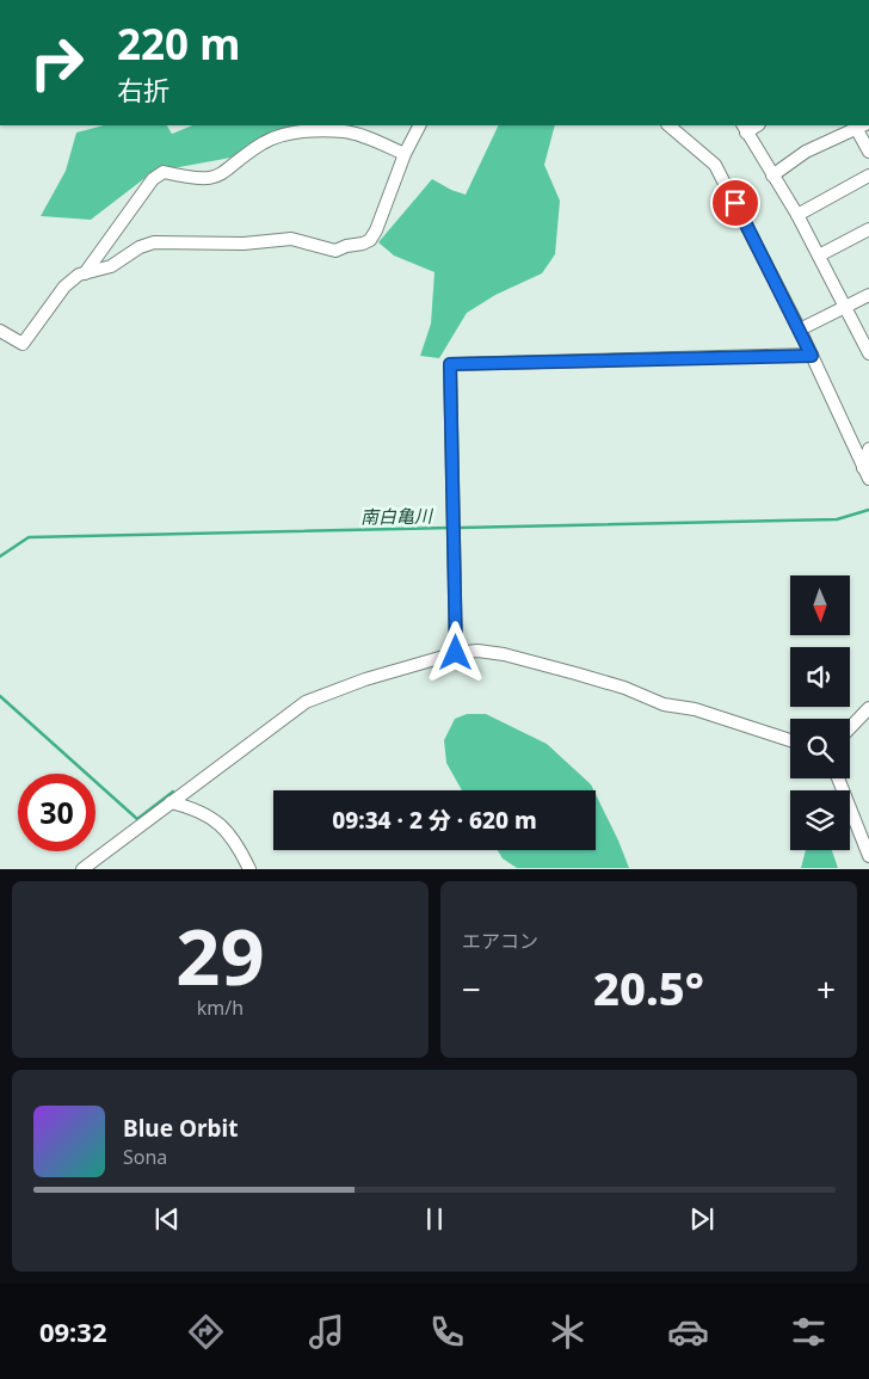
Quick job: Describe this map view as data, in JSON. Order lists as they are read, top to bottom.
{
  "water": ["南白亀川"],
  "north": "bottom",
  "page": {
    "turn": ["220 m", "右折"],
    "limit": "30",
    "trip": "09:34 · 2 分 · 620 m",
    "tile": [
      ["29", "km/h"],
      "エアコン"
    ],
    "heat": ["−", "20.5°", "+"],
    "song": ["Blue Orbit", "Sona"],
    "tabs": "09:32"
  }
}
